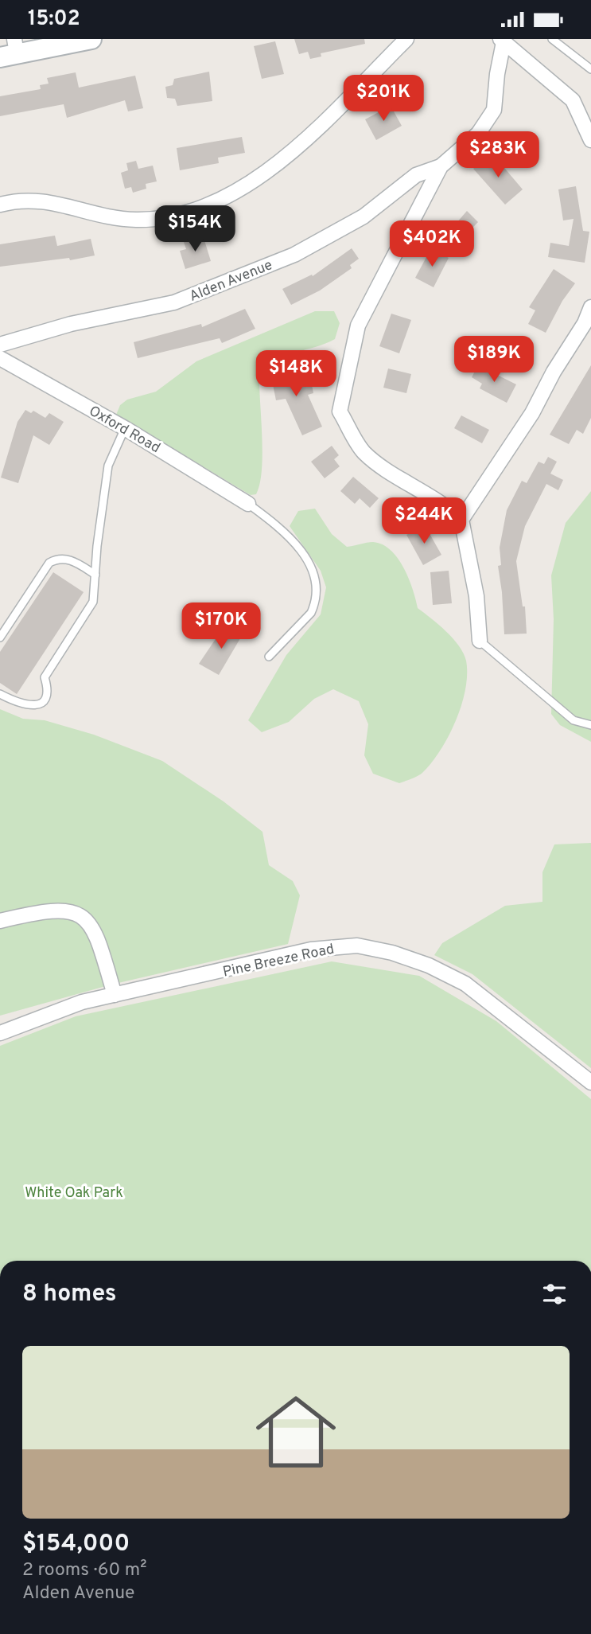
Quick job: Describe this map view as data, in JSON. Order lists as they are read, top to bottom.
{
  "streets": {
    "street": ["Alden Avenue", "Oxford Road", "Pine Breeze Road"]
  },
  "parks": ["White Oak Park"],
  "page": {
    "status": "15:02",
    "price": [
      "$201K",
      "$283K",
      "$154K",
      "$402K",
      "$189K",
      "$148K",
      "$244K",
      "$170K"
    ],
    "heading": "8 homes",
    "list": [
      {
        "name": "$154,000",
        "note": "2 rooms · 60 m² · Alden Avenue"
      }
    ]
  }
}
